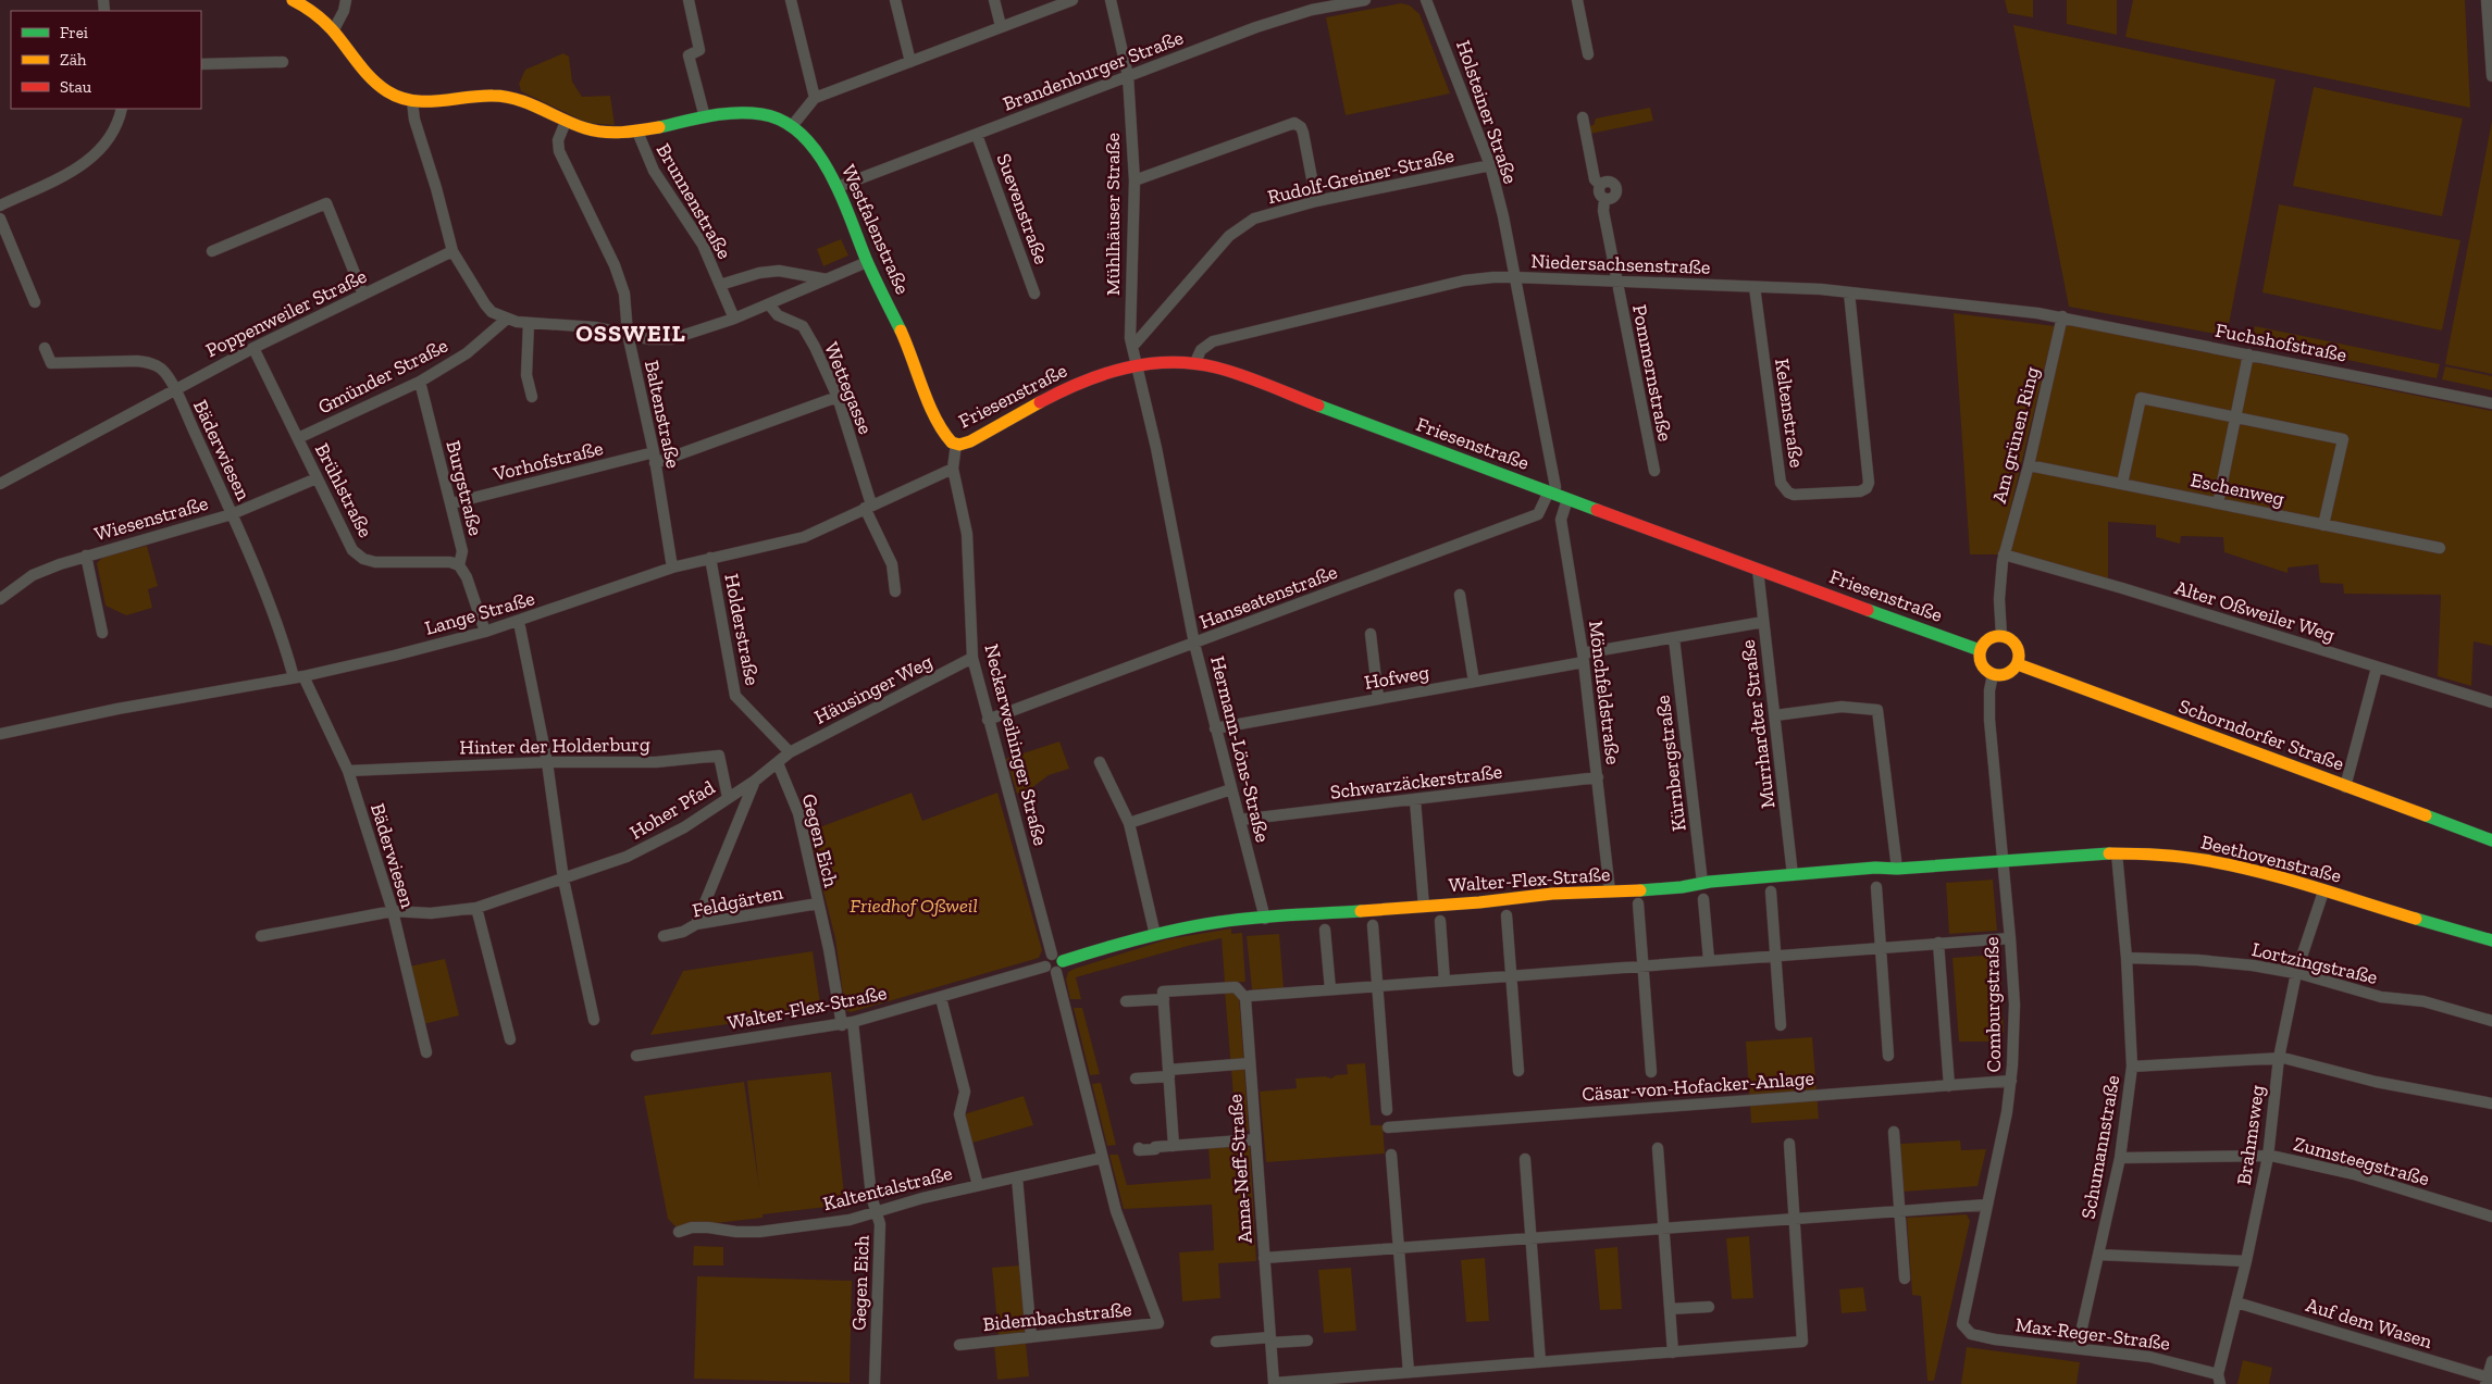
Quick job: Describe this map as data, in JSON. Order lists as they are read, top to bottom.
{
  "streets": {
    "main road": [
      "Westfalenstraße",
      "Friesenstraße",
      "Schorndorfer Straße",
      "Beethovenstraße",
      "Walter-Flex-Straße"
    ],
    "street": [
      "Brandenburger Straße",
      "Holsteiner Straße",
      "Rudolf-Greiner-Straße",
      "Brunnenstraße",
      "Suevenstraße",
      "Mühlhäuser Straße",
      "Niedersachsenstraße",
      "Poppenweiler Straße",
      "Fuchshofstraße",
      "Pommernstraße",
      "Gmünder Straße",
      "Wettegasse",
      "Keltenstraße",
      "Baltenstraße",
      "Am grünen Ring",
      "Bäderwiesen",
      "Vorhofstraße",
      "Burgstraße",
      "Eschenweg",
      "Brühlstraße",
      "Wiesenstraße",
      "Hanseatenstraße",
      "Alter Oßweiler Weg",
      "Lange Straße",
      "Holderstraße",
      "Hofweg",
      "Häusinger Weg",
      "Mönchfeldstraße",
      "Murrhardter Straße",
      "Neckarweihinger Straße",
      "Hinter der Holderburg",
      "Hermann-Löns-Straße",
      "Kürnbergstraße",
      "Schwarzäckerstraße",
      "Hoher Pfad",
      "Gegen Eich",
      "Feldgärten",
      "Lortzingstraße",
      "Comburgstraße",
      "Cäsar-von-Hofacker-Anlage",
      "Brahmsweg",
      "Schumannstraße",
      "Zumsteegstraße",
      "Anna-Neff-Straße",
      "Kaltentalstraße",
      "Bidembachstraße",
      "Auf dem Wasen",
      "Max-Reger-Straße"
    ]
  },
  "crossings": [
    ["Brandenburger Straße", "Suevenstraße"],
    ["Brandenburger Straße", "Mühlhäuser Straße"],
    ["Brandenburger Straße", "Westfalenstraße"],
    ["Holsteiner Straße", "Rudolf-Greiner-Straße"],
    ["Holsteiner Straße", "Niedersachsenstraße"],
    ["Holsteiner Straße", "Friesenstraße"],
    ["Holsteiner Straße", "Hanseatenstraße"],
    ["Rudolf-Greiner-Straße", "Mühlhäuser Straße"],
    ["Brunnenstraße", "Westfalenstraße"],
    ["Mühlhäuser Straße", "Friesenstraße"],
    ["Mühlhäuser Straße", "Hermann-Löns-Straße"],
    ["Westfalenstraße", "Friesenstraße"],
    ["Westfalenstraße", "Baltenstraße"],
    ["Westfalenstraße", "Neckarweihinger Straße"],
    ["Niedersachsenstraße", "Fuchshofstraße"],
    ["Niedersachsenstraße", "Pommernstraße"],
    ["Niedersachsenstraße", "Friesenstraße"],
    ["Niedersachsenstraße", "Keltenstraße"],
    ["Niedersachsenstraße", "Am grünen Ring"],
    ["Poppenweiler Straße", "Bäderwiesen"],
    ["Poppenweiler Straße", "Brühlstraße"],
    ["Fuchshofstraße", "Am grünen Ring"],
    ["Gmünder Straße", "Burgstraße"],
    ["Gmünder Straße", "Brühlstraße"],
    ["Wettegasse", "Vorhofstraße"],
    ["Wettegasse", "Lange Straße"],
    ["Friesenstraße", "Am grünen Ring"],
    ["Friesenstraße", "Hanseatenstraße"],
    ["Friesenstraße", "Mönchfeldstraße"],
    ["Friesenstraße", "Murrhardter Straße"],
    ["Friesenstraße", "Schorndorfer Straße"],
    ["Friesenstraße", "Neckarweihinger Straße"],
    ["Friesenstraße", "Hermann-Löns-Straße"],
    ["Friesenstraße", "Comburgstraße"],
    ["Baltenstraße", "Vorhofstraße"],
    ["Baltenstraße", "Lange Straße"],
    ["Am grünen Ring", "Eschenweg"],
    ["Am grünen Ring", "Alter Oßweiler Weg"],
    ["Am grünen Ring", "Schorndorfer Straße"],
    ["Am grünen Ring", "Comburgstraße"],
    ["Bäderwiesen", "Wiesenstraße"],
    ["Bäderwiesen", "Lange Straße"],
    ["Bäderwiesen", "Hinter der Holderburg"],
    ["Bäderwiesen", "Hoher Pfad"],
    ["Vorhofstraße", "Burgstraße"],
    ["Burgstraße", "Brühlstraße"],
    ["Burgstraße", "Lange Straße"],
    ["Brühlstraße", "Wiesenstraße"],
    ["Hanseatenstraße", "Neckarweihinger Straße"],
    ["Hanseatenstraße", "Hermann-Löns-Straße"],
    ["Lange Straße", "Holderstraße"],
    ["Lange Straße", "Neckarweihinger Straße"],
    ["Holderstraße", "Häusinger Weg"],
    ["Holderstraße", "Hoher Pfad"],
    ["Hofweg", "Mönchfeldstraße"],
    ["Hofweg", "Murrhardter Straße"],
    ["Hofweg", "Hermann-Löns-Straße"],
    ["Hofweg", "Kürnbergstraße"],
    ["Häusinger Weg", "Neckarweihinger Straße"],
    ["Häusinger Weg", "Hoher Pfad"],
    ["Mönchfeldstraße", "Schwarzäckerstraße"],
    ["Mönchfeldstraße", "Walter-Flex-Straße"],
    ["Murrhardter Straße", "Walter-Flex-Straße"],
    ["Schorndorfer Straße", "Comburgstraße"],
    ["Neckarweihinger Straße", "Walter-Flex-Straße"],
    ["Neckarweihinger Straße", "Kaltentalstraße"],
    ["Neckarweihinger Straße", "Bidembachstraße"],
    ["Hinter der Holderburg", "Hoher Pfad"],
    ["Hermann-Löns-Straße", "Schwarzäckerstraße"],
    ["Hermann-Löns-Straße", "Walter-Flex-Straße"],
    ["Kürnbergstraße", "Walter-Flex-Straße"],
    ["Hoher Pfad", "Gegen Eich"],
    ["Gegen Eich", "Walter-Flex-Straße"],
    ["Gegen Eich", "Feldgärten"],
    ["Gegen Eich", "Kaltentalstraße"],
    ["Beethovenstraße", "Walter-Flex-Straße"],
    ["Beethovenstraße", "Comburgstraße"],
    ["Beethovenstraße", "Brahmsweg"],
    ["Beethovenstraße", "Schumannstraße"],
    ["Walter-Flex-Straße", "Comburgstraße"],
    ["Lortzingstraße", "Brahmsweg"],
    ["Lortzingstraße", "Schumannstraße"],
    ["Comburgstraße", "Cäsar-von-Hofacker-Anlage"],
    ["Comburgstraße", "Max-Reger-Straße"],
    ["Brahmsweg", "Zumsteegstraße"],
    ["Brahmsweg", "Auf dem Wasen"],
    ["Brahmsweg", "Max-Reger-Straße"],
    ["Schumannstraße", "Zumsteegstraße"],
    ["Schumannstraße", "Max-Reger-Straße"]
  ],
  "districts": ["OSSWEIL"],
  "parks": ["Friedhof Oßweil"],
  "legend": ["Frei", "Zäh", "Stau"]
}
